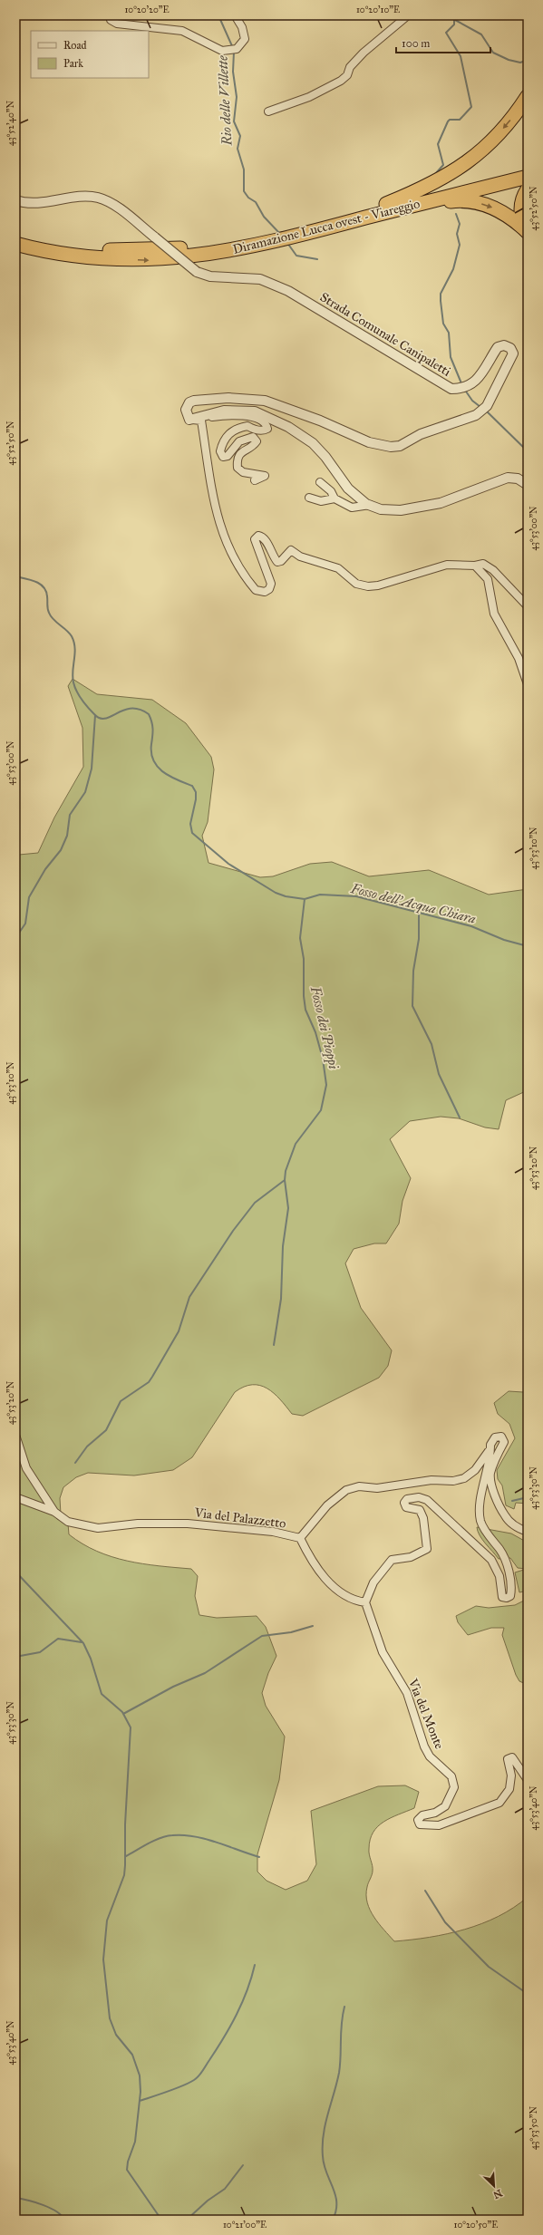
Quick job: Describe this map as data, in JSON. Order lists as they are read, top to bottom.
{
  "streets": {
    "highway": ["Diramazione Lucca ovest - Viareggio"],
    "street": ["Strada Comunale Canipaletti", "Via del Palazzetto", "Via del Monte"]
  },
  "crossings": [
    ["Via del Palazzetto", "Via del Monte"]
  ],
  "water": ["Rio delle Villette", "Fosso dell'Acqua Chiara", "Fosso dei Pioppi"],
  "legend": ["Road", "Park"],
  "scale_bar": "100 m",
  "north": "bottom right",
  "coordinates": [
    "10°20'20\"E",
    "10°20'10\"E",
    "43°52'40\"N",
    "43°52'50\"N",
    "43°53'00\"N",
    "43°53'10\"N",
    "43°53'20\"N",
    "43°53'30\"N",
    "43°53'40\"N",
    "43°53'50\"N",
    "10°21'00\"E",
    "10°20'50\"E"
  ]
}
